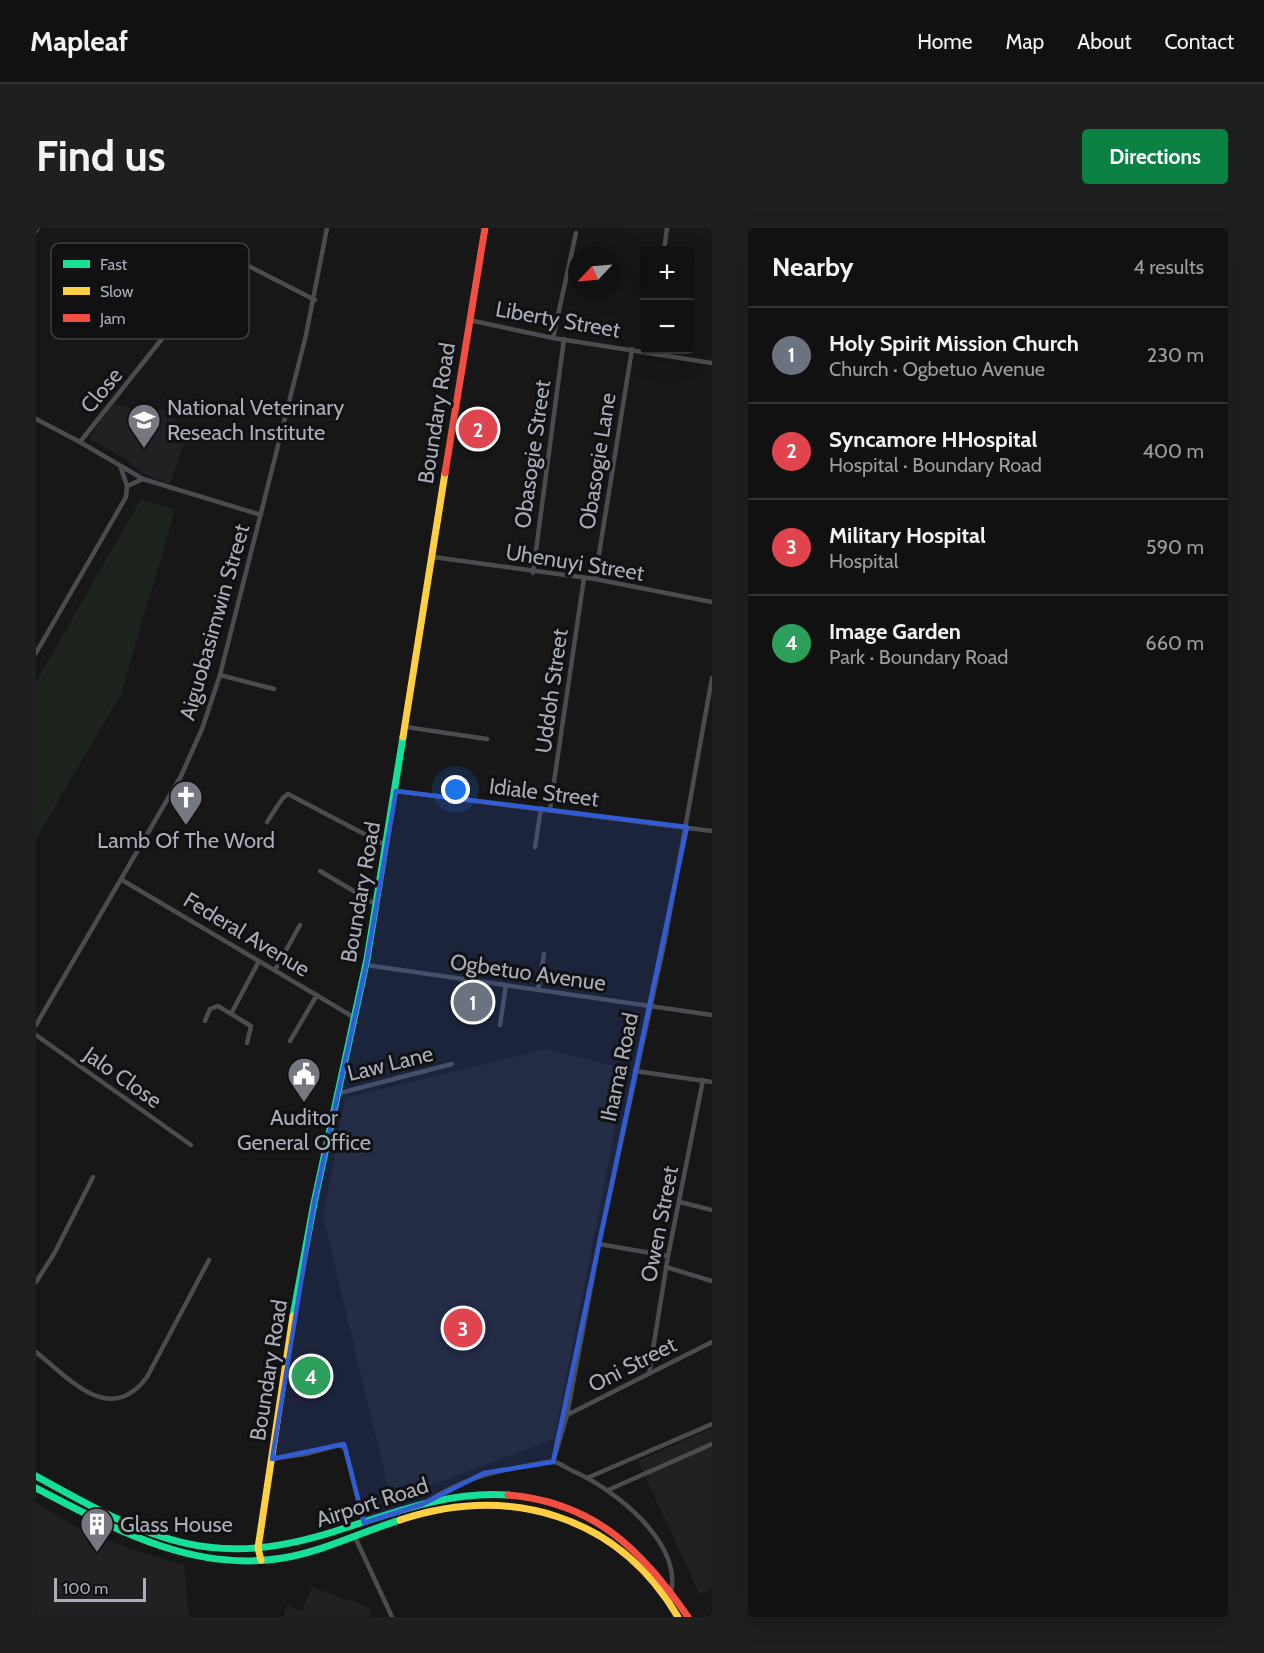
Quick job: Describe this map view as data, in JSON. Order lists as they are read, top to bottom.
{
  "streets": {
    "main road": ["Boundary Road", "Airport Road"],
    "street": [
      "Liberty Street",
      "Close",
      "Obasogie Street",
      "Obasogie Lane",
      "Uhenuyi Street",
      "Aiguobasimwin Street",
      "Uddoh Street",
      "Idiale Street",
      "Federal Avenue",
      "Ogbetuo Avenue",
      "Law Lane",
      "Ihama Road",
      "Jalo Close",
      "Owen Street",
      "Oni Street"
    ]
  },
  "crossings": [
    ["Liberty Street", "Boundary Road"],
    ["Liberty Street", "Obasogie Street"],
    ["Liberty Street", "Obasogie Lane"],
    ["Boundary Road", "Uhenuyi Street"],
    ["Boundary Road", "Idiale Street"],
    ["Boundary Road", "Federal Avenue"],
    ["Boundary Road", "Ogbetuo Avenue"],
    ["Boundary Road", "Law Lane"],
    ["Boundary Road", "Airport Road"],
    ["Obasogie Street", "Uhenuyi Street"],
    ["Obasogie Lane", "Uhenuyi Street"],
    ["Uhenuyi Street", "Uddoh Street"],
    ["Aiguobasimwin Street", "Federal Avenue"],
    ["Uddoh Street", "Idiale Street"],
    ["Idiale Street", "Ihama Road"],
    ["Ogbetuo Avenue", "Ihama Road"],
    ["Ihama Road", "Oni Street"],
    ["Owen Street", "Oni Street"]
  ],
  "places": {
    "school or university": ["National Veterinary Reseach Institute"],
    "church": ["Lamb Of The Word"],
    "public building": ["Auditor General Office"],
    "building": ["Glass House"]
  },
  "legend": ["Fast", "Slow", "Jam"],
  "scale_bar": "100 m",
  "north": "bottom left",
  "page": {
    "header": "Mapleaf",
    "nav": [
      "Home",
      "Map",
      "About",
      "Contact"
    ],
    "buttons": "Directions",
    "title": "Find us",
    "heading": ["Nearby", "4 results"],
    "map_buttons": ["+", "−"],
    "list": [
      {
        "mark": "1",
        "name": "Holy Spirit Mission Church",
        "note": "Church · Ogbetuo Avenue",
        "value": "230 m"
      },
      {
        "mark": "2",
        "name": "Syncamore HHospital",
        "note": "Hospital · Boundary Road",
        "value": "400 m"
      },
      {
        "mark": "3",
        "name": "Military Hospital",
        "note": "Hospital",
        "value": "590 m"
      },
      {
        "mark": "4",
        "name": "Image Garden",
        "note": "Park · Boundary Road",
        "value": "660 m"
      }
    ],
    "pins": [
      "2",
      "1",
      "3",
      "4"
    ],
    "scale": "100 m"
  }
}
